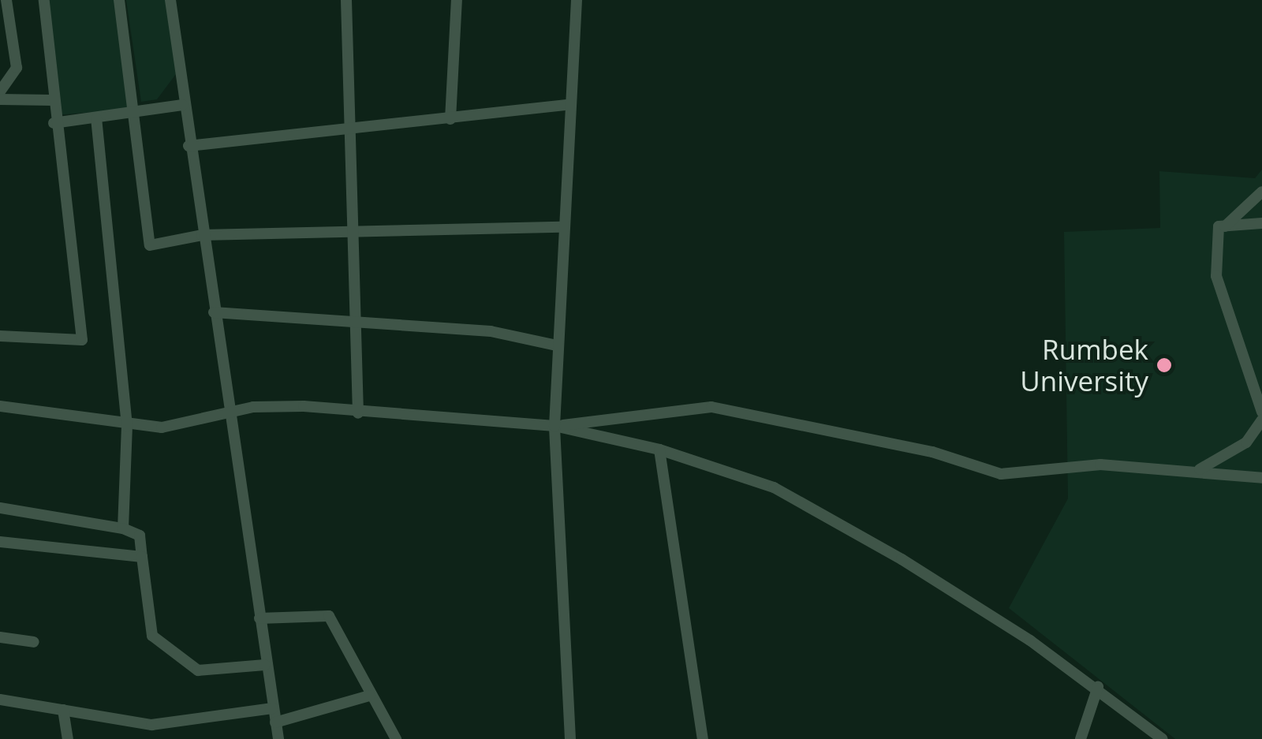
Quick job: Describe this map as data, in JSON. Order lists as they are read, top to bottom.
{
  "places": ["Rumbek University"]
}
